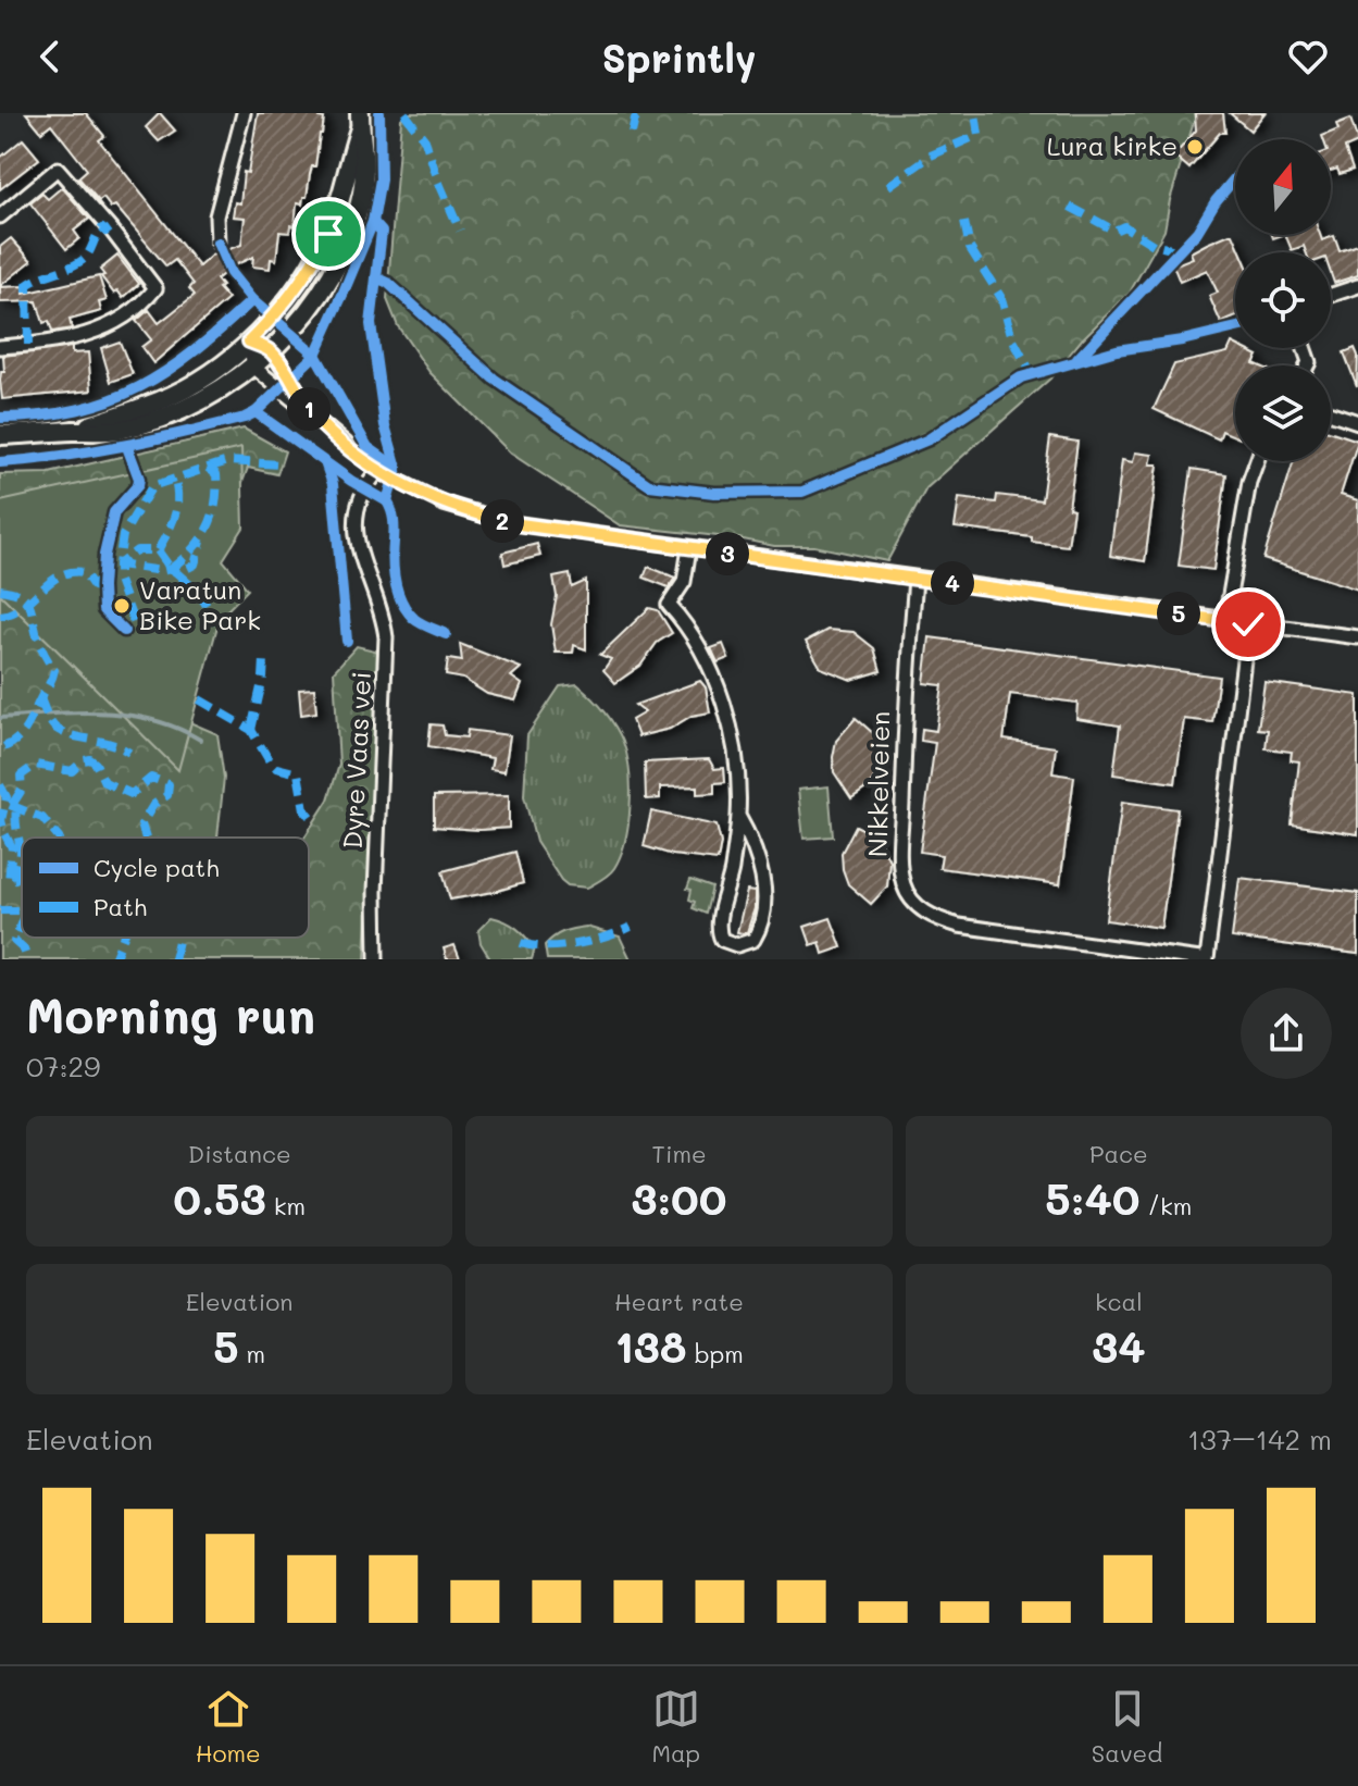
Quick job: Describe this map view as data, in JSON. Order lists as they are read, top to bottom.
{
  "streets": {
    "street": ["Dyre Vaas vei", "Nikkelveien"]
  },
  "places": ["Lura kirke", "Varatun Bike Park"],
  "legend": ["Cycle path", "Path"],
  "north": "top",
  "page": {
    "header": "Sprintly",
    "pins": [
      "1",
      "2",
      "3",
      "4",
      "5"
    ],
    "heading": ["Morning run", "07:29"],
    "stats": [
      ["Distance", "0.53 km"],
      ["Time", "3:00"],
      ["Pace", "5:40 /km"],
      ["Elevation", "5 m"],
      ["Heart rate", "138 bpm"],
      ["kcal", "34"]
    ],
    "chart": ["Elevation", "137–142 m"],
    "tabs": ["Home", "Map", "Saved"]
  }
}
